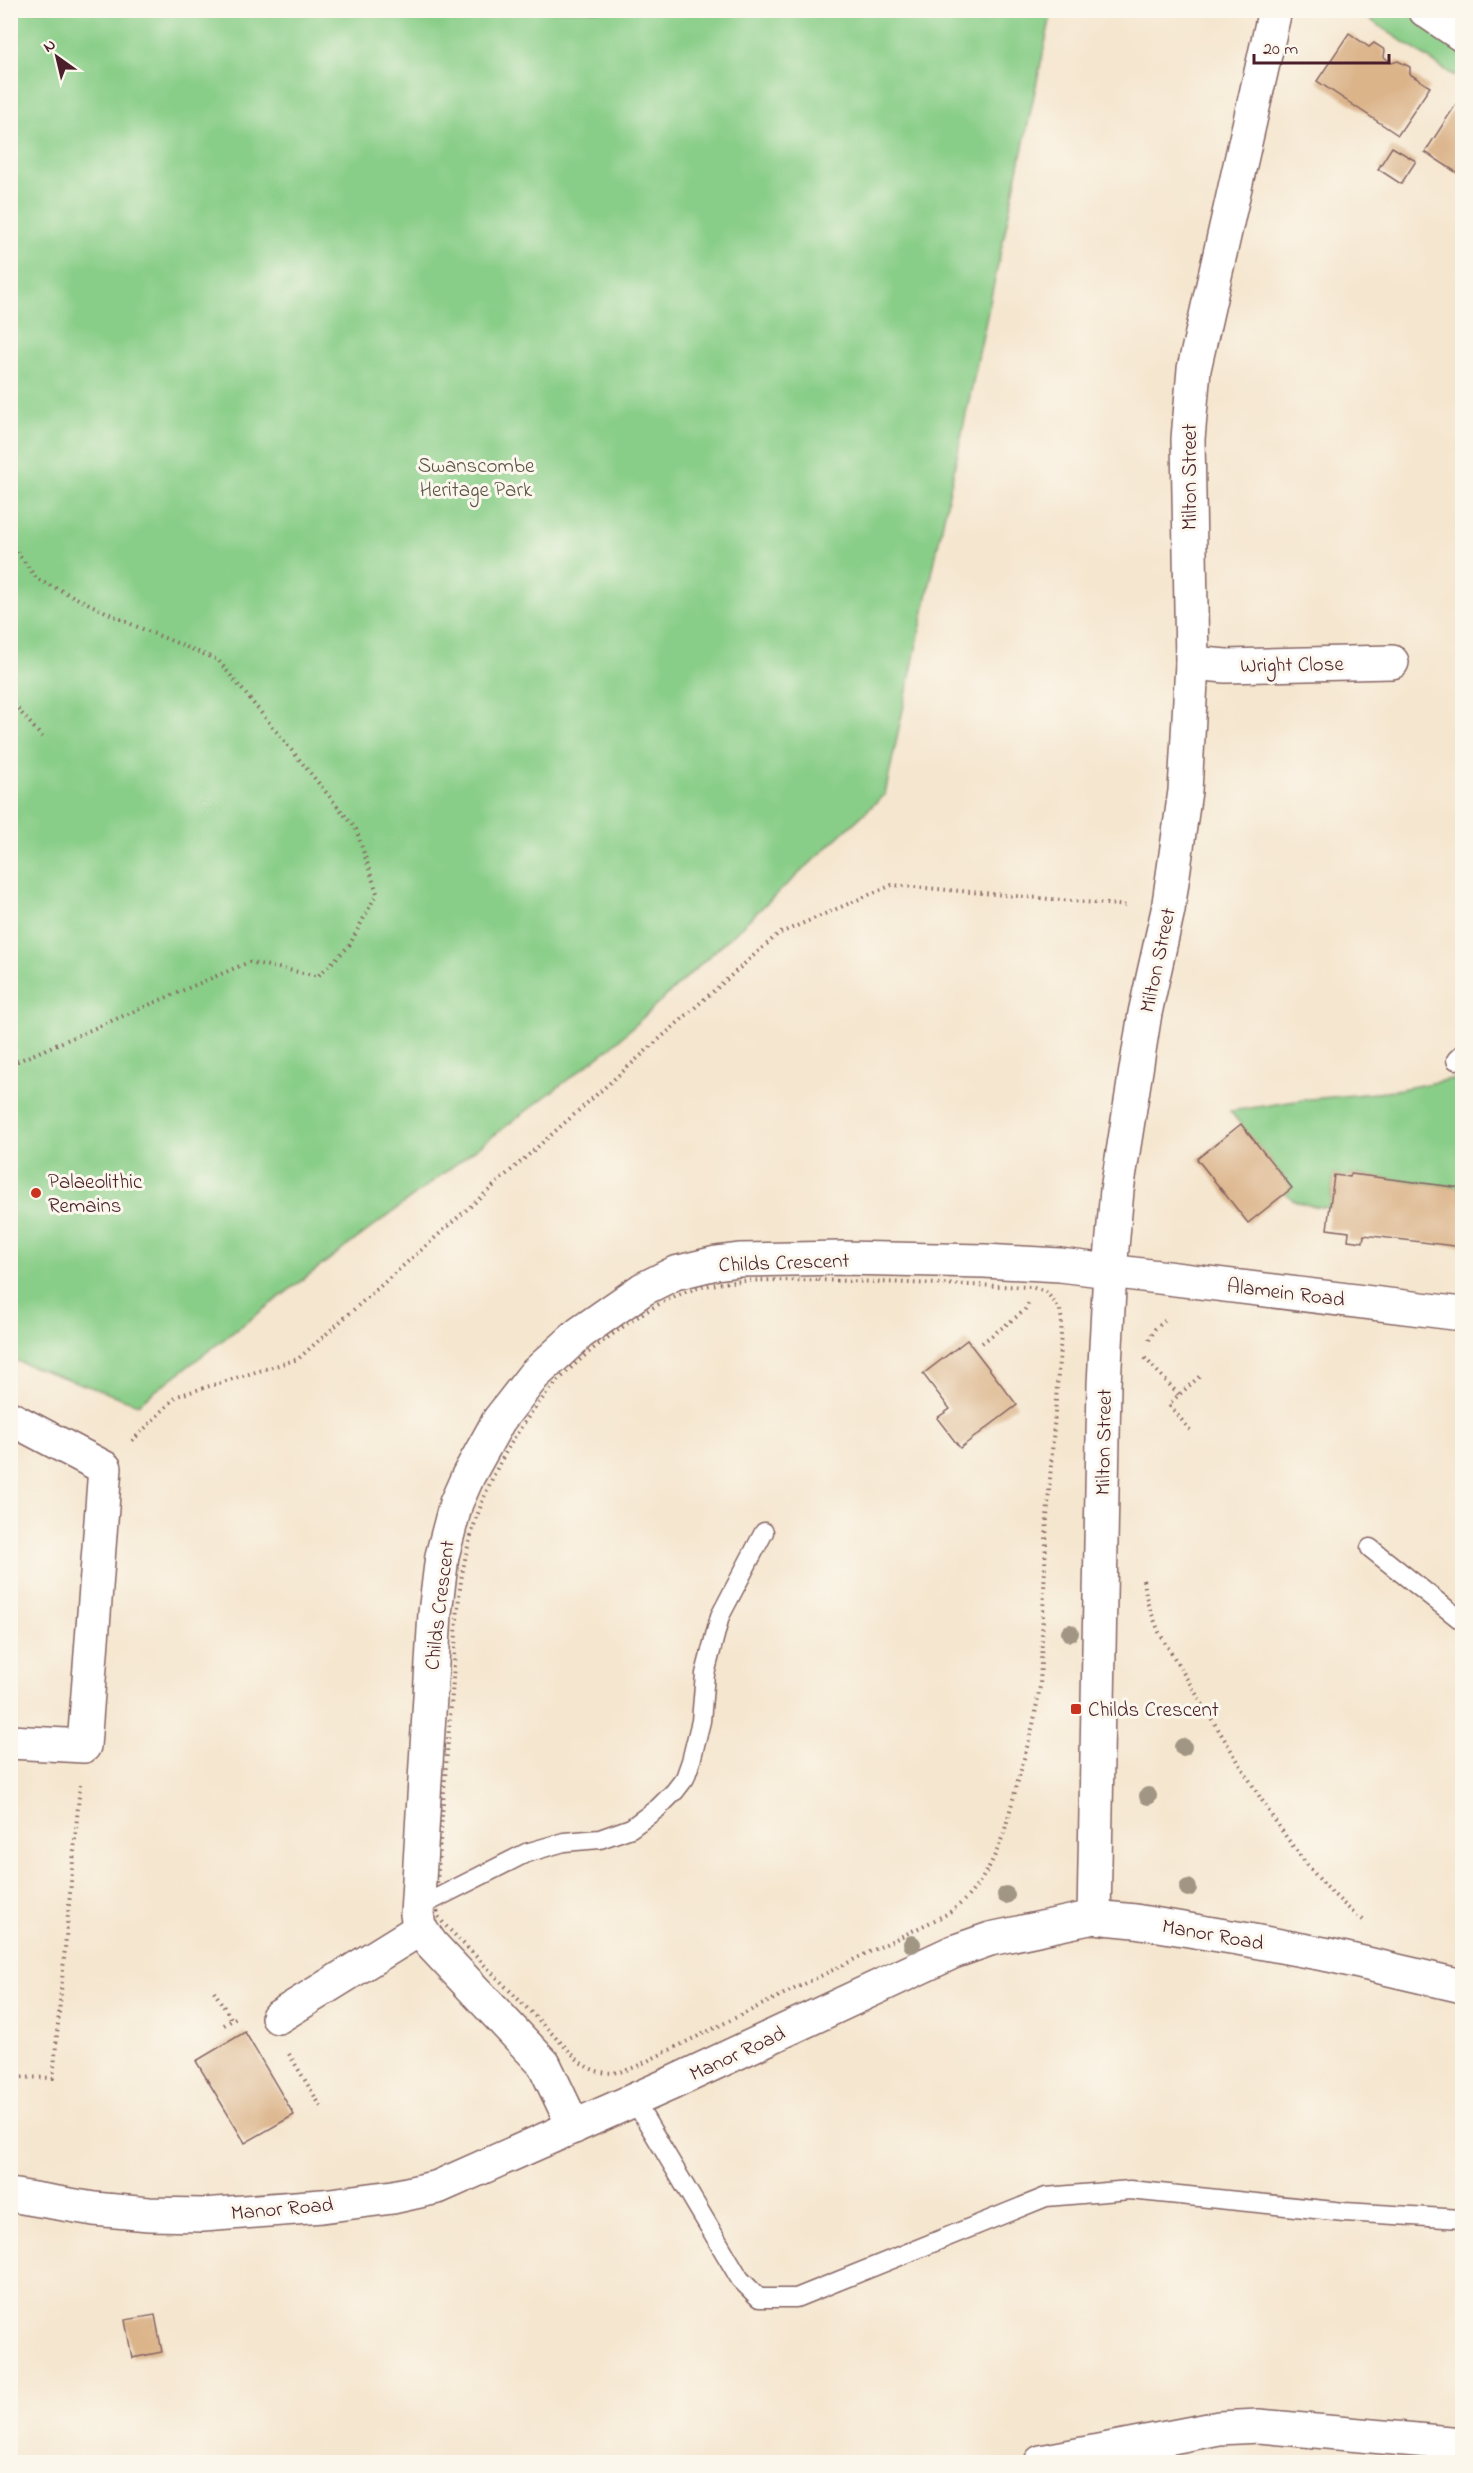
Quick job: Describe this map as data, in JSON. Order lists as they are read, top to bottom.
{
  "streets": {
    "street": [
      "Milton Street",
      "Wright Close",
      "Childs Crescent",
      "Alamein Road",
      "Manor Road"
    ]
  },
  "crossings": [
    ["Milton Street", "Wright Close"],
    ["Milton Street", "Childs Crescent"],
    ["Milton Street", "Alamein Road"],
    ["Milton Street", "Manor Road"],
    ["Childs Crescent", "Alamein Road"]
  ],
  "parks": ["Swanscombe Heritage Park"],
  "places": {
    "other": ["Palaeolithic Remains"],
    "transit": ["Childs Crescent"]
  },
  "scale_bar": "20 m",
  "north": "top left"
}
